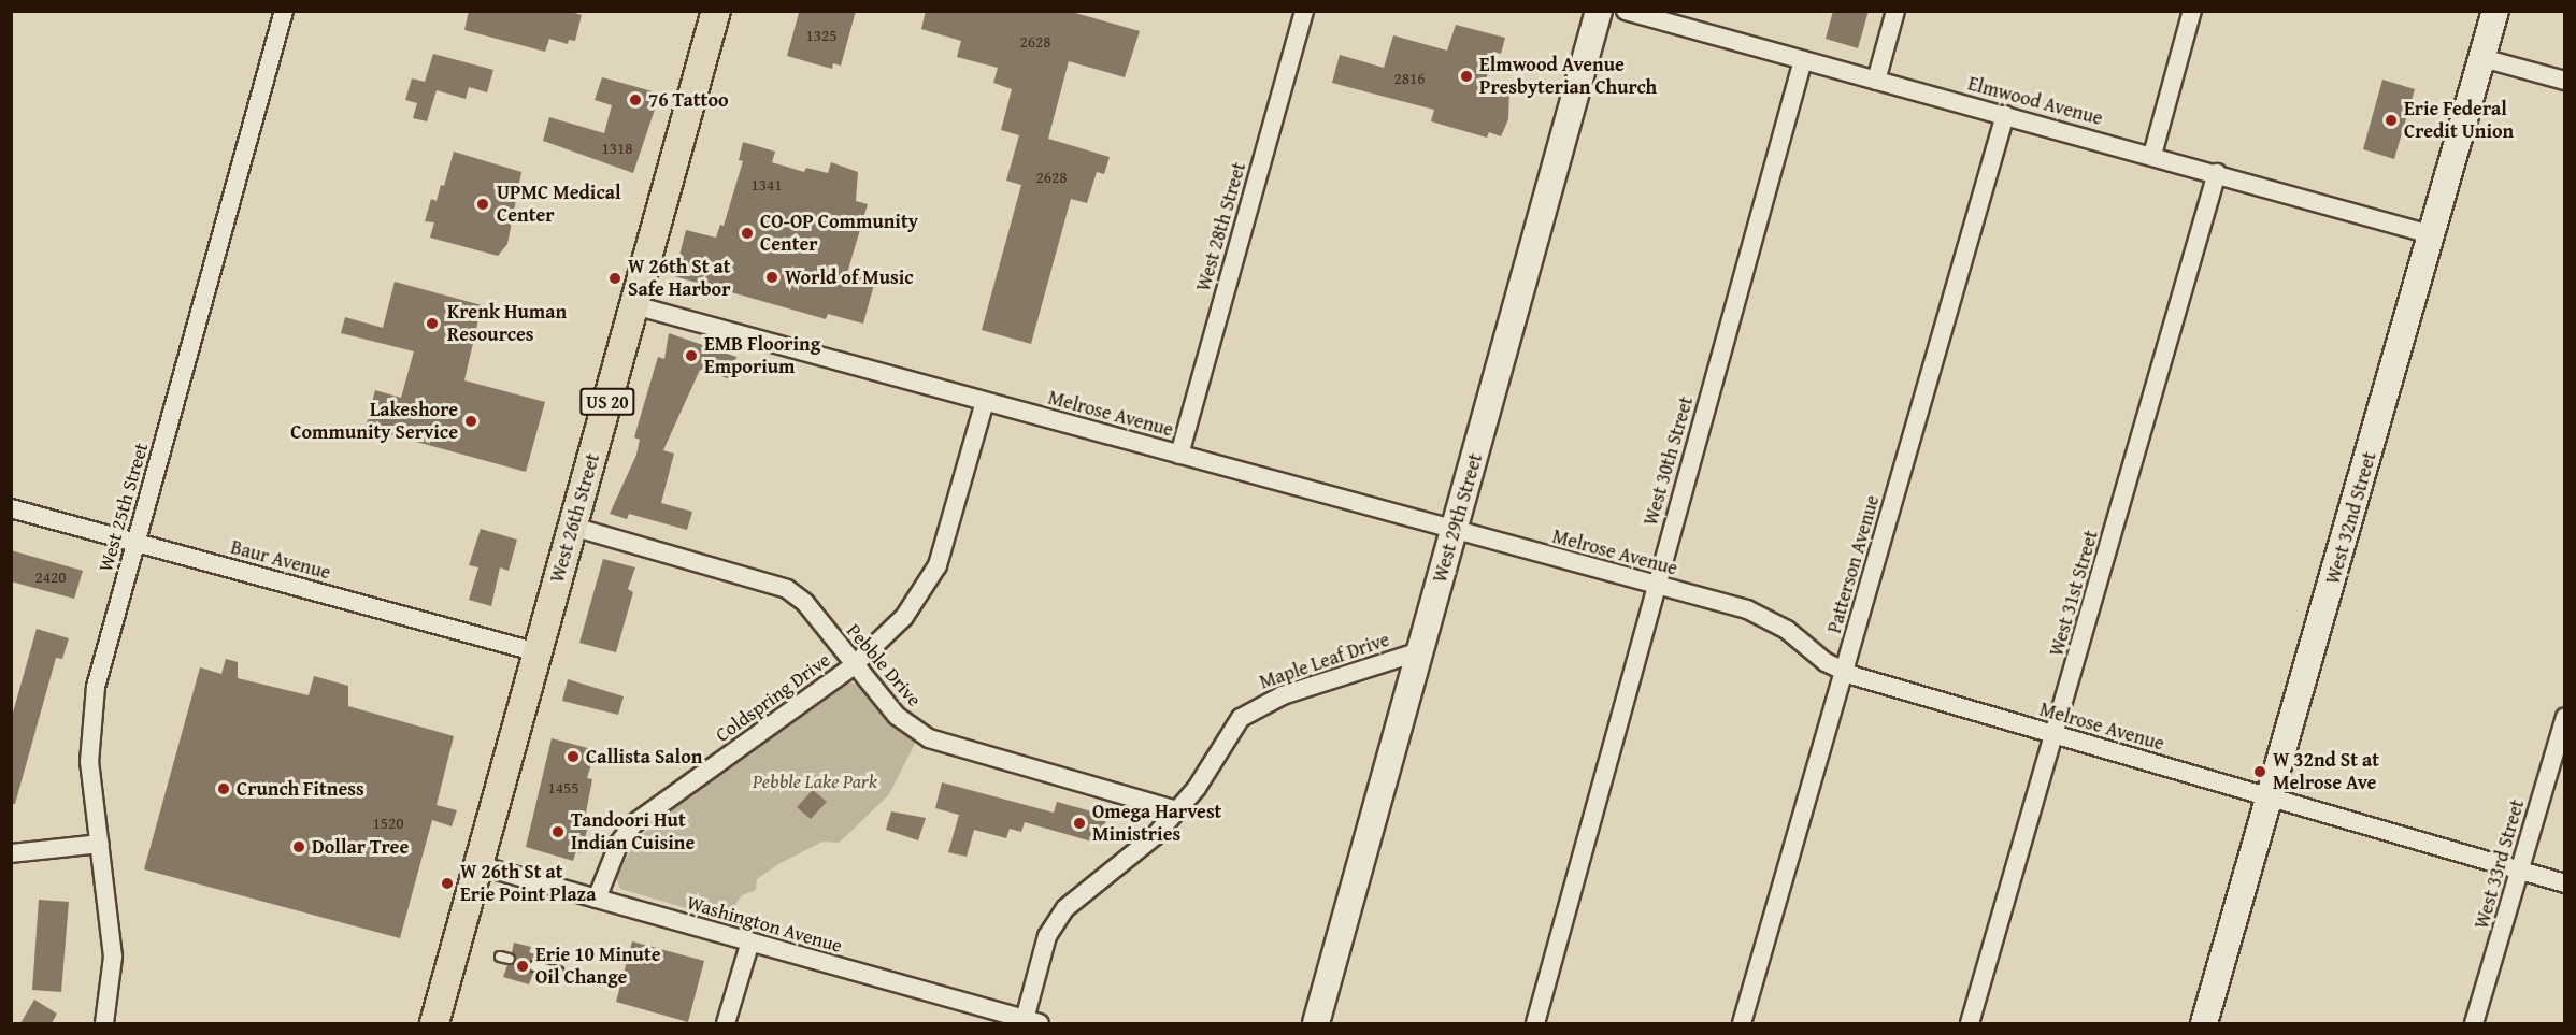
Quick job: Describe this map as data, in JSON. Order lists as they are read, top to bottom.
{
  "streets": {
    "main road": ["US 20", "West 26th Street"],
    "street": [
      "Elmwood Avenue",
      "West 28th Street",
      "Melrose Avenue",
      "West 30th Street",
      "West 25th Street",
      "West 29th Street",
      "West 32nd Street",
      "Baur Avenue",
      "Patterson Avenue",
      "West 31st Street",
      "Maple Leaf Drive",
      "Pebble Drive",
      "Coldspring Drive",
      "West 33rd Street",
      "Washington Avenue"
    ]
  },
  "crossings": [
    ["Elmwood Avenue", "West 30th Street"],
    ["Elmwood Avenue", "West 32nd Street"],
    ["Elmwood Avenue", "Patterson Avenue"],
    ["Elmwood Avenue", "West 31st Street"],
    ["West 28th Street", "Melrose Avenue"],
    ["Melrose Avenue", "West 30th Street"],
    ["Melrose Avenue", "West 26th Street"],
    ["Melrose Avenue", "West 29th Street"],
    ["Melrose Avenue", "West 32nd Street"],
    ["Melrose Avenue", "Patterson Avenue"],
    ["Melrose Avenue", "West 31st Street"],
    ["Melrose Avenue", "Coldspring Drive"],
    ["Melrose Avenue", "West 33rd Street"],
    ["West 25th Street", "Baur Avenue"],
    ["West 26th Street", "Baur Avenue"],
    ["West 26th Street", "Pebble Drive"],
    ["West 26th Street", "Washington Avenue"],
    ["West 29th Street", "Maple Leaf Drive"],
    ["Maple Leaf Drive", "Pebble Drive"],
    ["Maple Leaf Drive", "Washington Avenue"],
    ["Pebble Drive", "Coldspring Drive"],
    ["Coldspring Drive", "Washington Avenue"]
  ],
  "parks": ["Pebble Lake Park"],
  "places": [
    "Elmwood Avenue Presbyterian Church",
    "76 Tattoo",
    "Erie Federal Credit Union",
    "UPMC Medical Center",
    "CO-OP Community Center",
    "World of Music",
    "W 26th St at Safe Harbor",
    "Krenk Human Resources",
    "EMB Flooring Emporium",
    "Lakeshore Community Service",
    "Callista Salon",
    "W 32nd St at Melrose Ave",
    "Crunch Fitness",
    "Omega Harvest Ministries",
    "Tandoori Hut Indian Cuisine",
    "Dollar Tree",
    "W 26th St at Erie Point Plaza",
    "Erie 10 Minute Oil Change"
  ],
  "house_numbers": [
    "1325",
    "2628",
    "2816",
    "1318",
    "2628",
    "1341",
    "2420",
    "1455",
    "1520"
  ]
}
